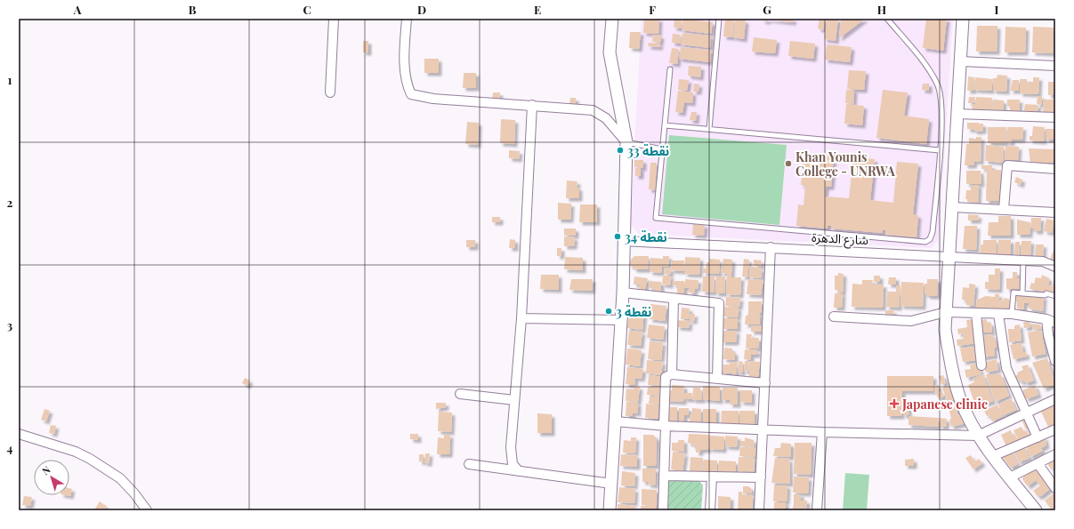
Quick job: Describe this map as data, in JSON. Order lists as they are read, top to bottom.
{
  "streets": {
    "street": ["شارع الدهرة"]
  },
  "places": {
    "other": [
      "نقطة 33",
      "Khan Younis College - UNRWA",
      "نقطة 34",
      "نقطة 3"
    ],
    "health": ["Japanese clinic"]
  },
  "north": "top left",
  "grid": {
    "columns": [
      "A",
      "B",
      "C",
      "D",
      "E",
      "F",
      "G",
      "H",
      "I"
    ],
    "rows": [
      "1",
      "2",
      "3",
      "4"
    ]
  }
}
